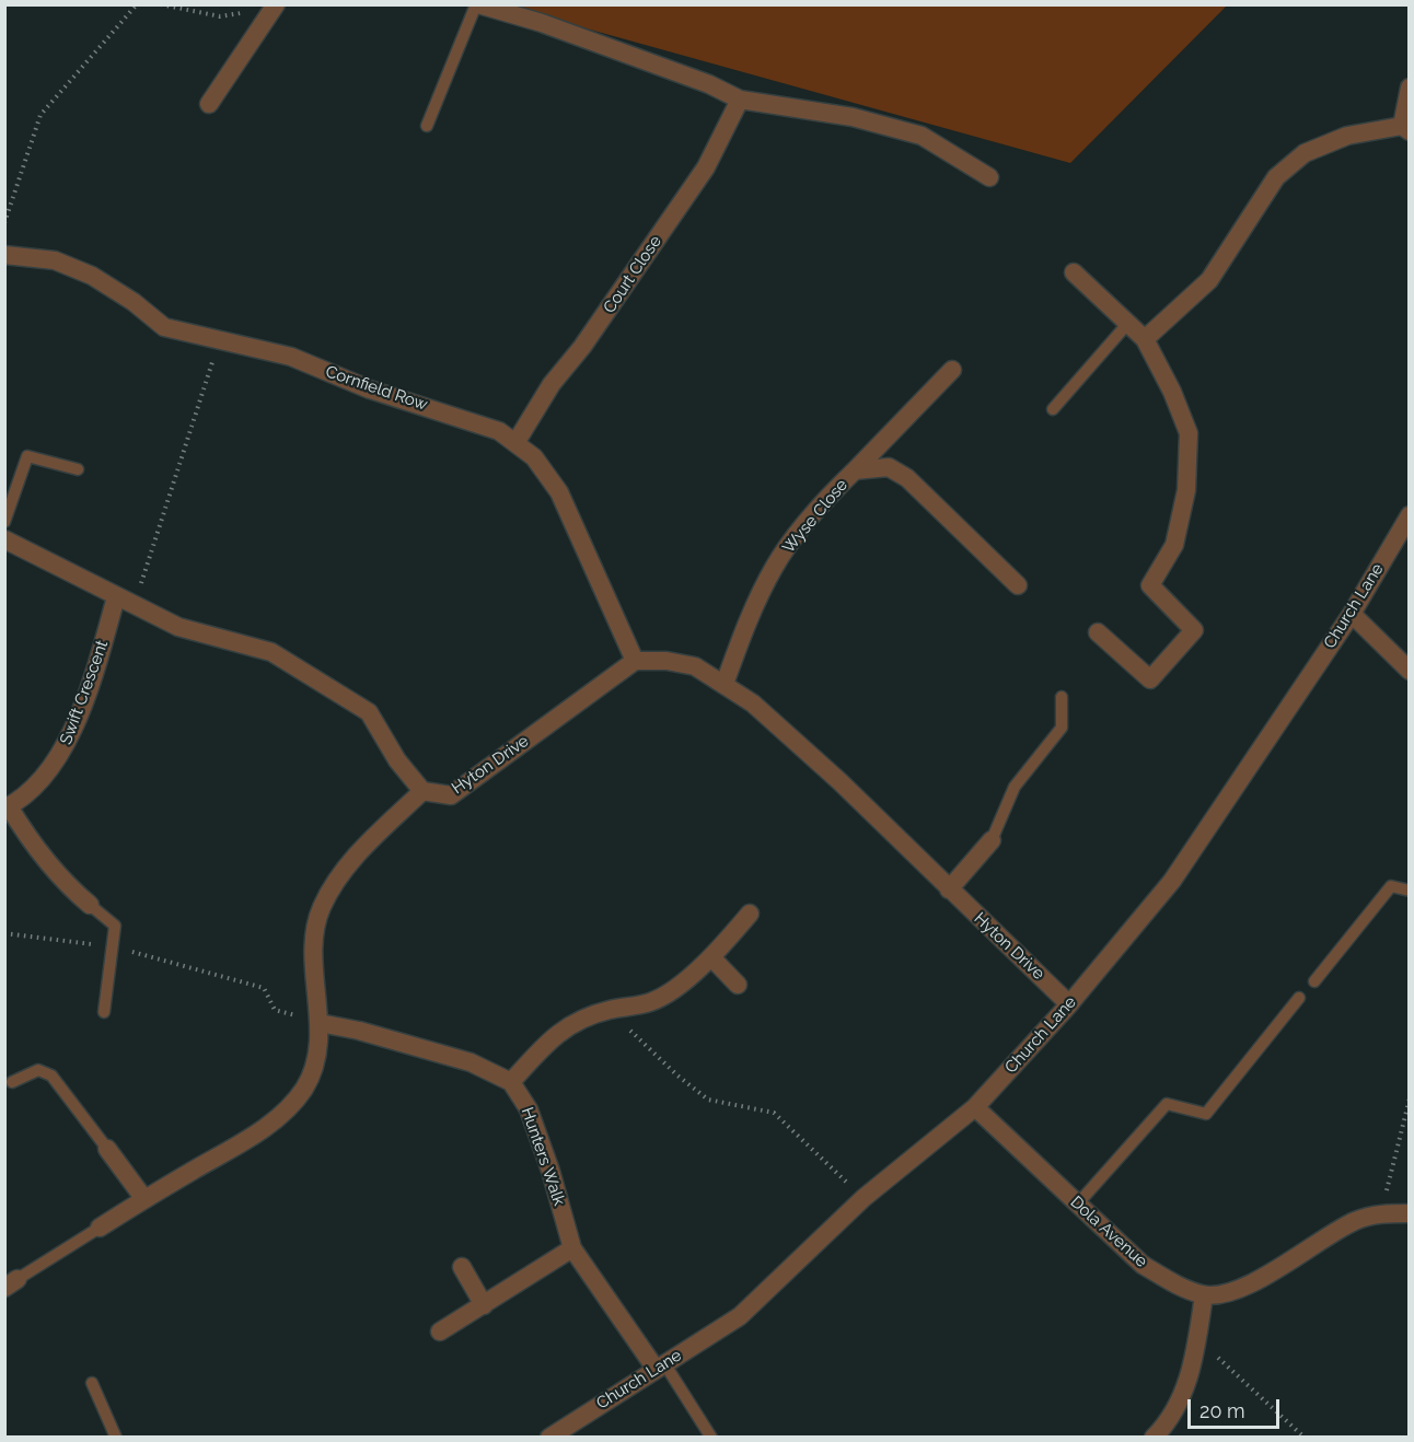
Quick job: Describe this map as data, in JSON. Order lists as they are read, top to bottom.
{
  "streets": {
    "street": [
      "Court Close",
      "Cornfield Row",
      "Wyse Close",
      "Church Lane",
      "Swift Crescent",
      "Hyton Drive",
      "Hunters Walk",
      "Dola Avenue"
    ]
  },
  "crossings": [
    ["Court Close", "Cornfield Row"],
    ["Cornfield Row", "Hyton Drive"],
    ["Wyse Close", "Hyton Drive"],
    ["Church Lane", "Hyton Drive"],
    ["Church Lane", "Hunters Walk"],
    ["Church Lane", "Dola Avenue"]
  ],
  "scale_bar": "20 m"
}
